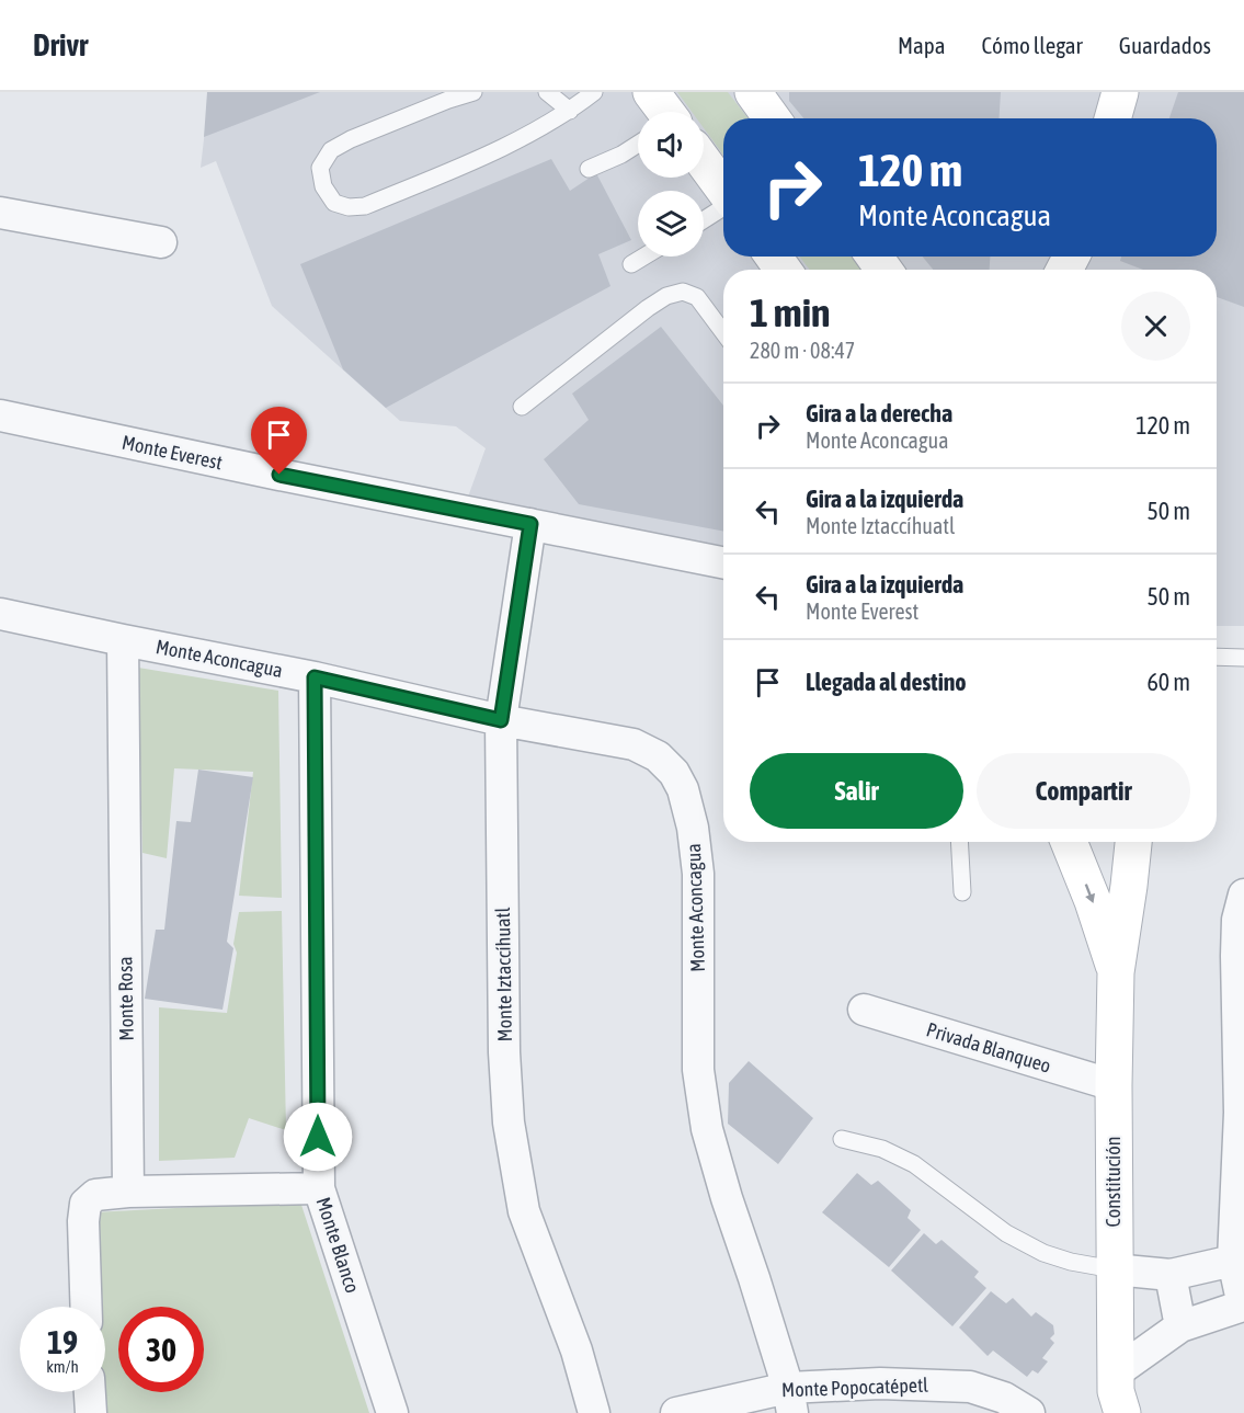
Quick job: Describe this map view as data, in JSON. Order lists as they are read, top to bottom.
{
  "streets": {
    "street": [
      "Monte Everest",
      "Monte Aconcagua",
      "Monte Iztaccíhuatl",
      "Monte Rosa",
      "Privada Blanqueo",
      "Constitución",
      "Monte Blanco",
      "Monte Popocatépetl"
    ]
  },
  "crossings": [
    ["Monte Everest", "Monte Iztaccíhuatl"],
    ["Monte Aconcagua", "Monte Iztaccíhuatl"],
    ["Monte Aconcagua", "Monte Rosa"],
    ["Monte Aconcagua", "Monte Blanco"],
    ["Monte Aconcagua", "Monte Popocatépetl"],
    ["Privada Blanqueo", "Constitución"]
  ],
  "page": {
    "header": "Drivr",
    "nav": ["Mapa", "Cómo llegar", "Guardados"],
    "turn": ["120 m", "Monte Aconcagua"],
    "heading": ["1 min", "280 m · 08:47"],
    "list": [
      {
        "name": "Gira a la derecha",
        "note": "Monte Aconcagua",
        "value": "120 m"
      },
      {
        "name": "Gira a la izquierda",
        "note": "Monte Iztaccíhuatl",
        "value": "50 m"
      },
      {
        "name": "Gira a la izquierda",
        "note": "Monte Everest",
        "value": "50 m"
      },
      {
        "name": "Llegada al destino",
        "value": "60 m"
      }
    ],
    "buttons": ["Salir", "Compartir"],
    "speed": "19 km/h",
    "limit": "30"
  }
}
